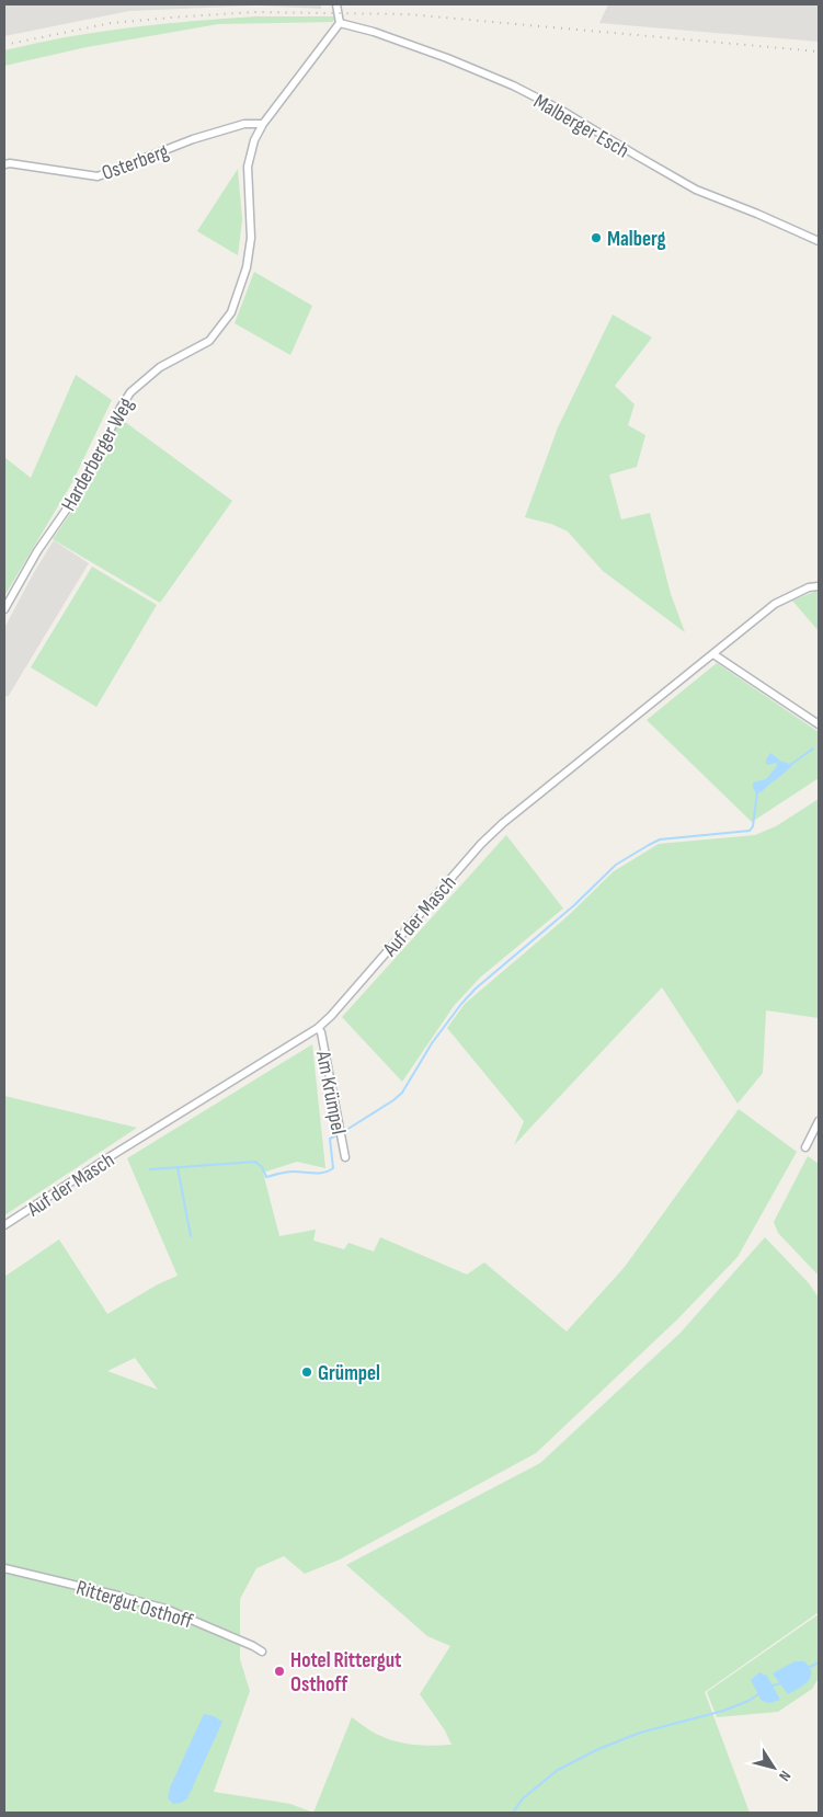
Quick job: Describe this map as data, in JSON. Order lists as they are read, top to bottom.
{
  "streets": {
    "street": [
      "Malberger Esch",
      "Osterberg",
      "Harderberger Weg",
      "Auf der Masch",
      "Am Krümpel",
      "Rittergut Osthoff"
    ]
  },
  "crossings": [
    ["Malberger Esch", "Harderberger Weg"],
    ["Osterberg", "Harderberger Weg"],
    ["Auf der Masch", "Am Krümpel"]
  ],
  "places": ["Malberg", "Grümpel", "Hotel Rittergut Osthoff"],
  "north": "bottom right"
}
